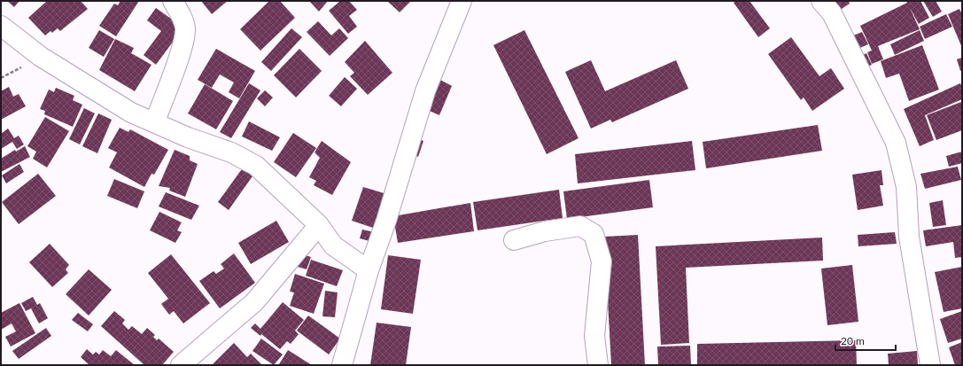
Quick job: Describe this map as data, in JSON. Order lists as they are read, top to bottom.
{
  "scale_bar": "20 m"
}
